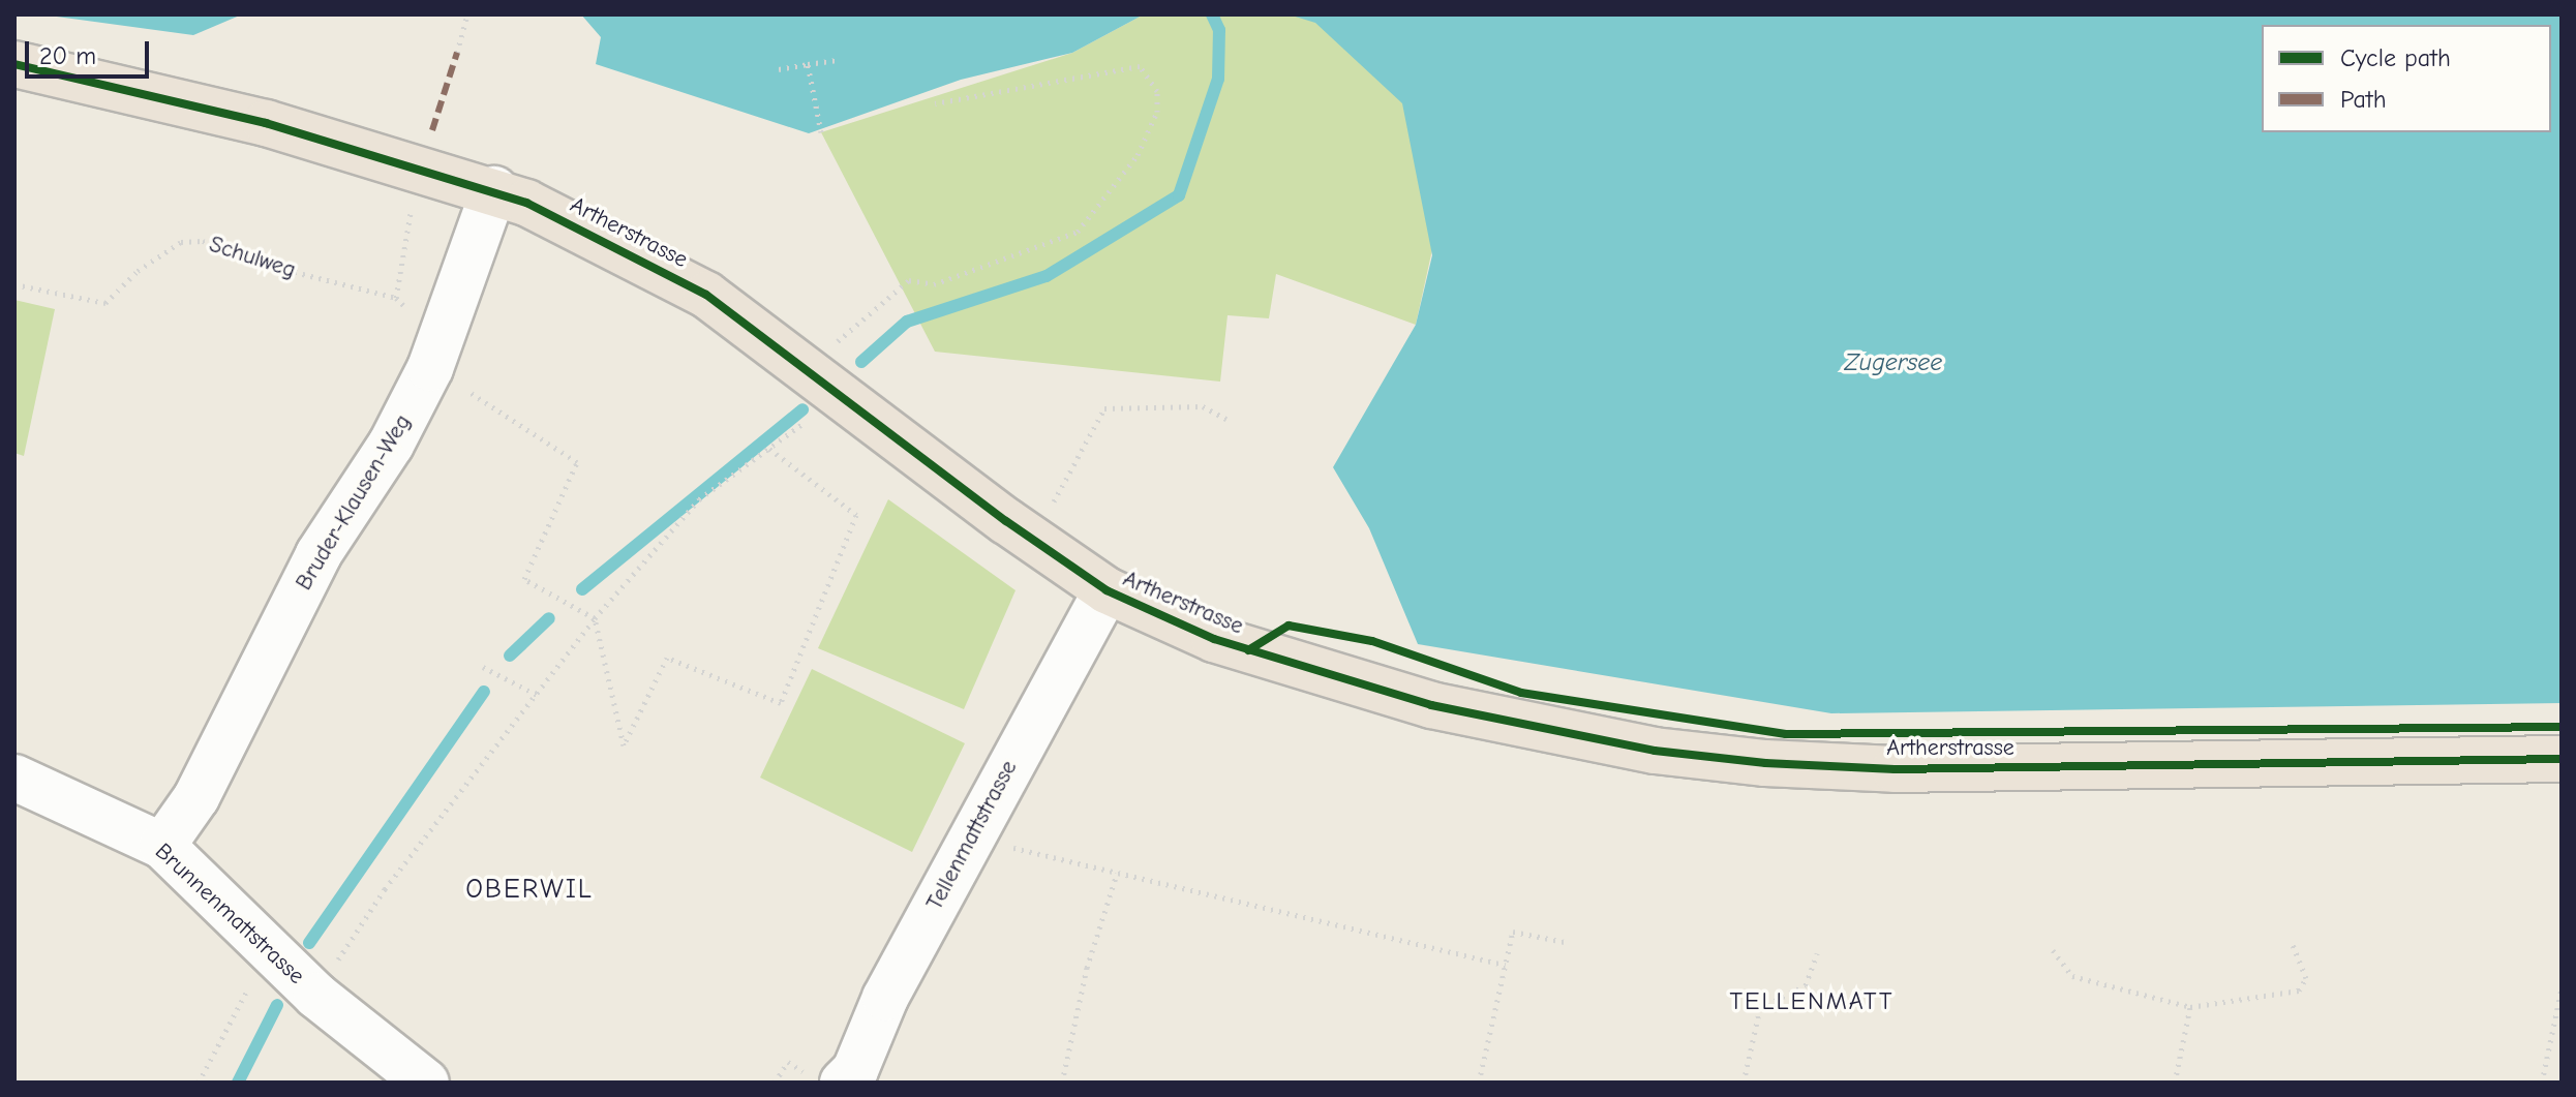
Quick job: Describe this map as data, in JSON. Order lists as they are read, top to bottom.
{
  "streets": {
    "main road": ["Artherstrasse"],
    "street": ["Bruder-Klausen-Weg", "Tellenmattstrasse", "Brunnenmattstrasse"],
    "path": ["Schulweg"]
  },
  "crossings": [
    ["Artherstrasse", "Bruder-Klausen-Weg"],
    ["Artherstrasse", "Tellenmattstrasse"],
    ["Bruder-Klausen-Weg", "Brunnenmattstrasse"]
  ],
  "districts": ["OBERWIL", "TELLENMATT"],
  "water": ["Zugersee"],
  "legend": ["Cycle path", "Path"],
  "scale_bar": "20 m"
}
